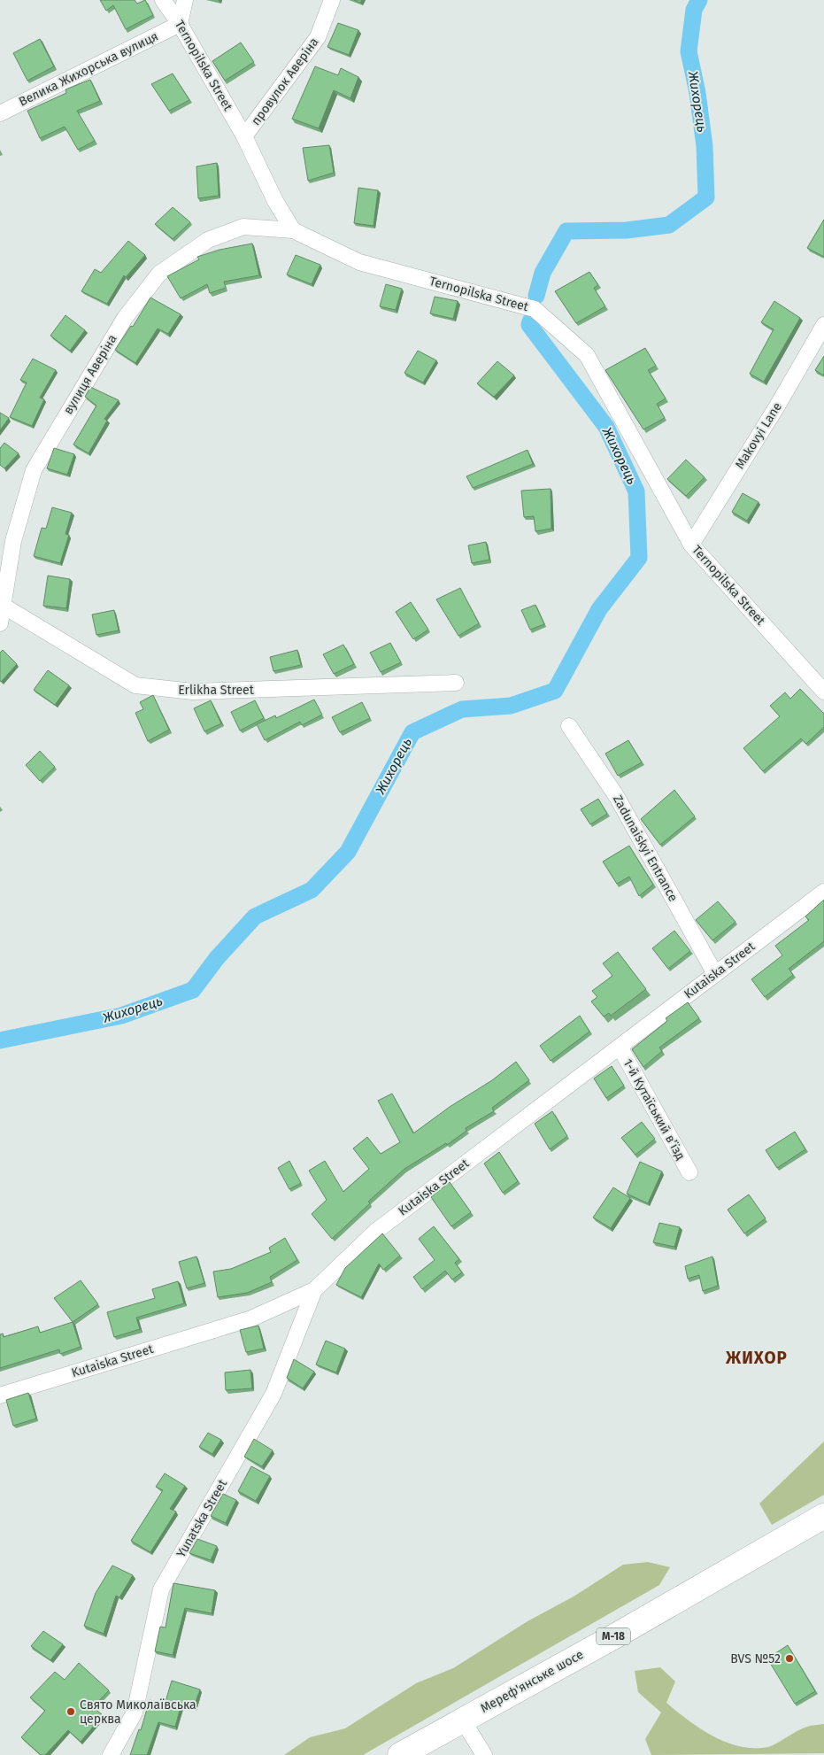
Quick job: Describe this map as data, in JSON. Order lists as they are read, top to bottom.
{
  "streets": {
    "highway": ["М-18", "Мереф'янське шосе"],
    "street": [
      "Ternopilska Street",
      "Велика Жихорська вулиця",
      "провулок Аверіна",
      "вулиця Аверіна",
      "Makovyi Lane",
      "Erlikha Street",
      "Zadunaiskyi Entrance",
      "Kutaiska Street",
      "1-й Кутаїський в’їзд",
      "Yunatska Street"
    ]
  },
  "crossings": [
    ["Ternopilska Street", "Велика Жихорська вулиця"],
    ["Ternopilska Street", "провулок Аверіна"],
    ["Ternopilska Street", "вулиця Аверіна"],
    ["Ternopilska Street", "Makovyi Lane"],
    ["вулиця Аверіна", "Erlikha Street"],
    ["Zadunaiskyi Entrance", "Kutaiska Street"],
    ["Kutaiska Street", "1-й Кутаїський в’їзд"],
    ["Kutaiska Street", "Yunatska Street"]
  ],
  "districts": ["ЖИХОР"],
  "water": ["Жихорець"],
  "places": ["BVS №52", "Свято Миколаївська церква"]
}
